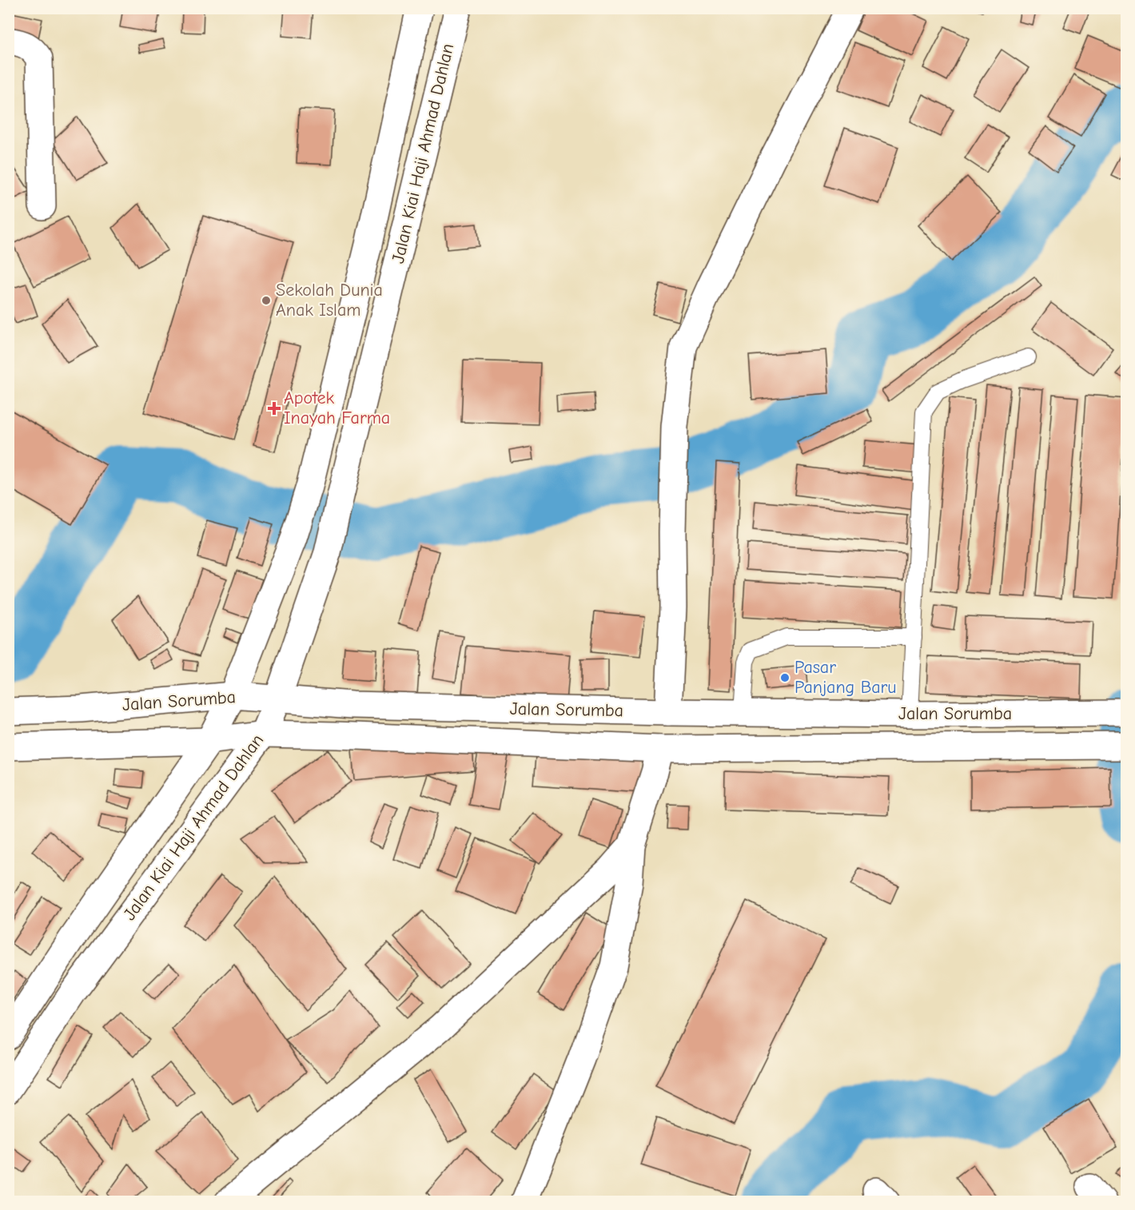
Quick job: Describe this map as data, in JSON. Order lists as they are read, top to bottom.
{
  "streets": {
    "street": ["Jalan Kiai Haji Ahmad Dahlan", "Jalan Sorumba"]
  },
  "crossings": [
    ["Jalan Kiai Haji Ahmad Dahlan", "Jalan Sorumba"]
  ],
  "places": {
    "other": ["Sekolah Dunia Anak Islam", "Pasar Panjang Baru"],
    "health": ["Apotek Inayah Farma"]
  }
}
